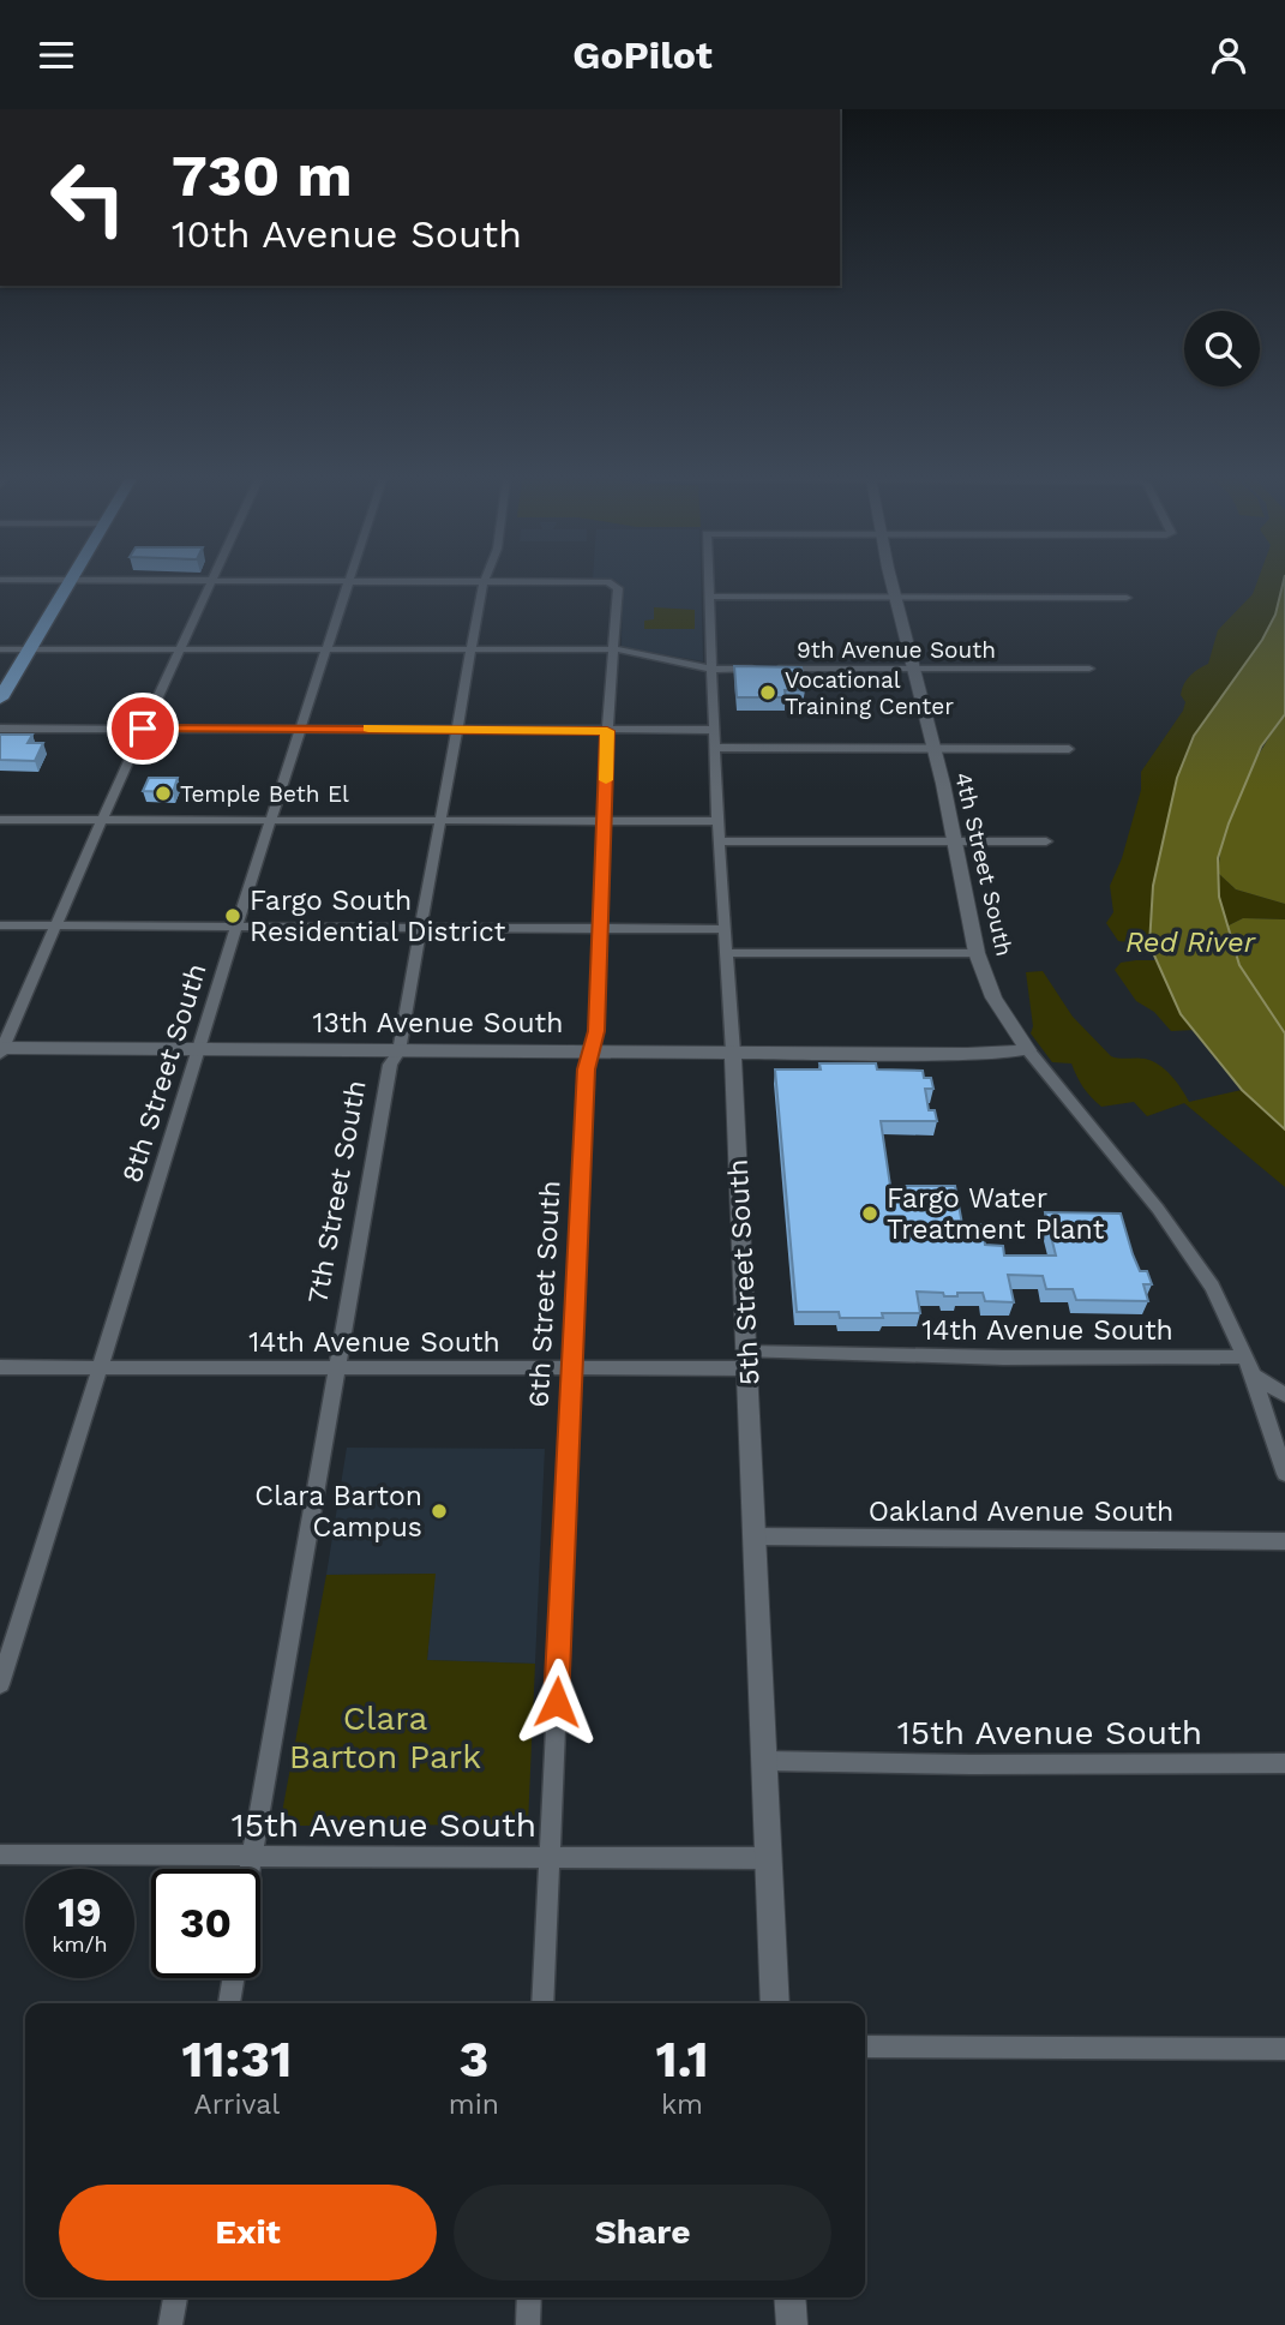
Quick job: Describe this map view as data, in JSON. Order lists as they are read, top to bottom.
{
  "streets": {
    "street": [
      "9th Avenue South",
      "4th Street South",
      "13th Avenue South",
      "8th Street South",
      "7th Street South",
      "5th Street South",
      "6th Street South",
      "14th Avenue South",
      "Oakland Avenue South",
      "15th Avenue South"
    ]
  },
  "crossings": [
    ["9th Avenue South", "4th Street South"],
    ["9th Avenue South", "8th Street South"],
    ["9th Avenue South", "7th Street South"],
    ["9th Avenue South", "5th Street South"],
    ["9th Avenue South", "6th Street South"],
    ["4th Street South", "13th Avenue South"],
    ["4th Street South", "14th Avenue South"],
    ["13th Avenue South", "8th Street South"],
    ["13th Avenue South", "7th Street South"],
    ["13th Avenue South", "5th Street South"],
    ["13th Avenue South", "6th Street South"],
    ["8th Street South", "14th Avenue South"],
    ["7th Street South", "14th Avenue South"],
    ["7th Street South", "15th Avenue South"],
    ["5th Street South", "14th Avenue South"],
    ["5th Street South", "Oakland Avenue South"],
    ["5th Street South", "15th Avenue South"],
    ["6th Street South", "14th Avenue South"],
    ["6th Street South", "15th Avenue South"]
  ],
  "water": ["Red River"],
  "parks": ["Clara Barton Park"],
  "places": [
    "Vocational Training Center",
    "Temple Beth El",
    "Fargo South Residential District",
    "Fargo Water Treatment Plant",
    "Clara Barton Campus"
  ],
  "page": {
    "header": "GoPilot",
    "turn": ["730 m", "10th Avenue South"],
    "speed": "19 km/h",
    "limit": "30",
    "eta": [
      "11:31",
      "Arrival",
      "3",
      "min",
      "1.1",
      "km"
    ],
    "buttons": ["Exit", "Share"]
  }
}
